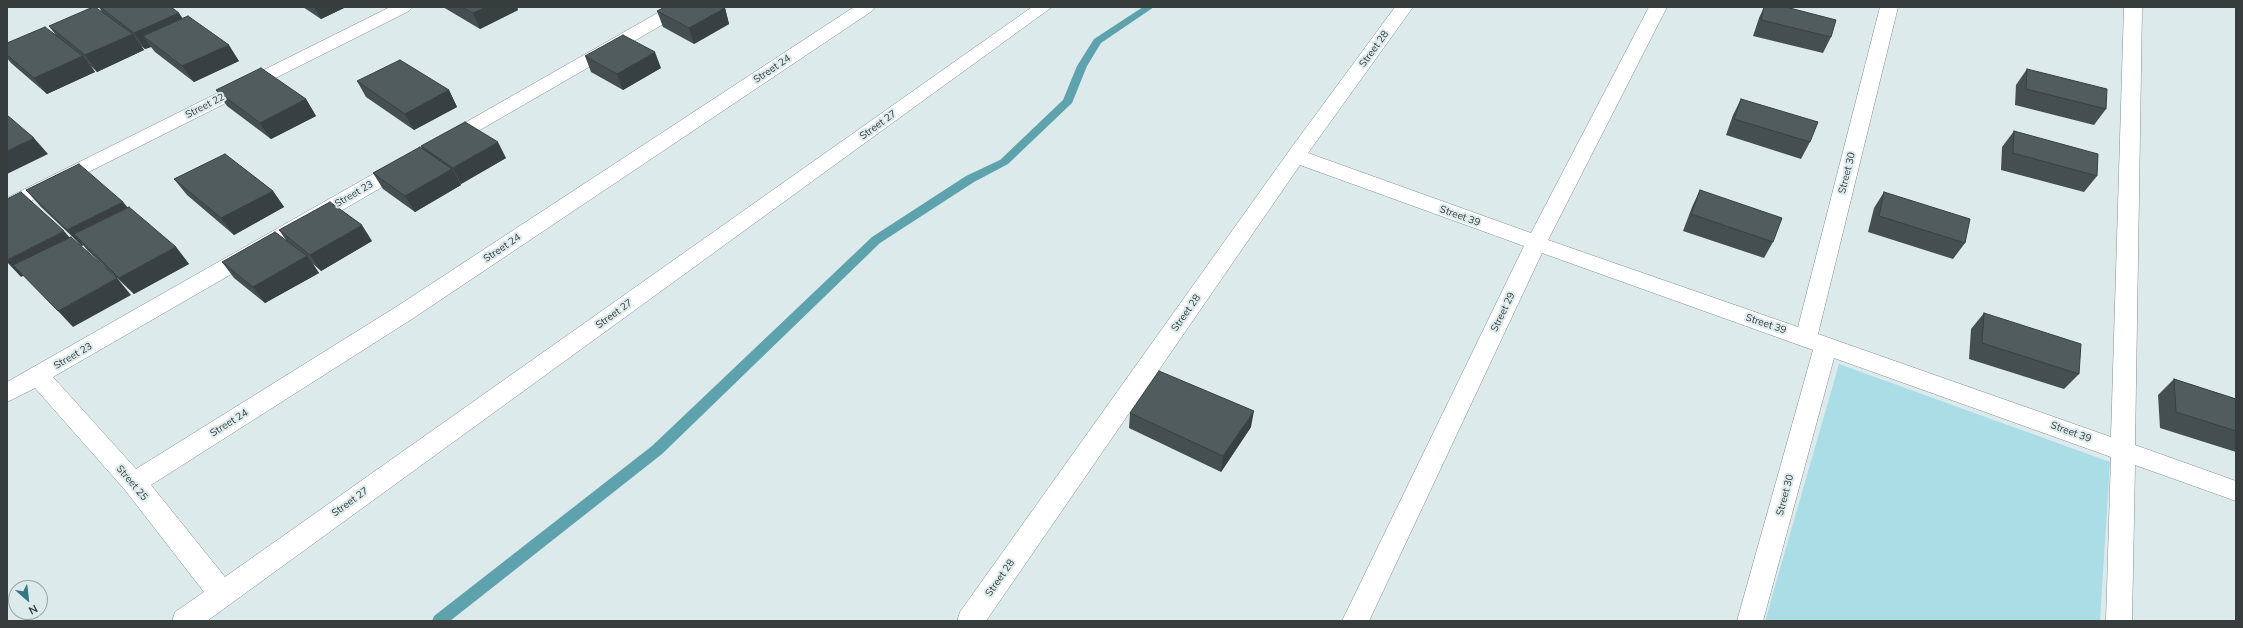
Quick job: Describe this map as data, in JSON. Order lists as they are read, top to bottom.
{
  "streets": {
    "street": [
      "Street 28",
      "Street 24",
      "Street 22",
      "Street 27",
      "Street 30",
      "Street 23",
      "Street 39",
      "Street 29",
      "Street 25"
    ]
  },
  "crossings": [
    ["Street 28", "Street 39"],
    ["Street 24", "Street 25"],
    ["Street 27", "Street 25"],
    ["Street 30", "Street 39"],
    ["Street 23", "Street 25"],
    ["Street 39", "Street 29"]
  ],
  "north": "bottom right"
}
